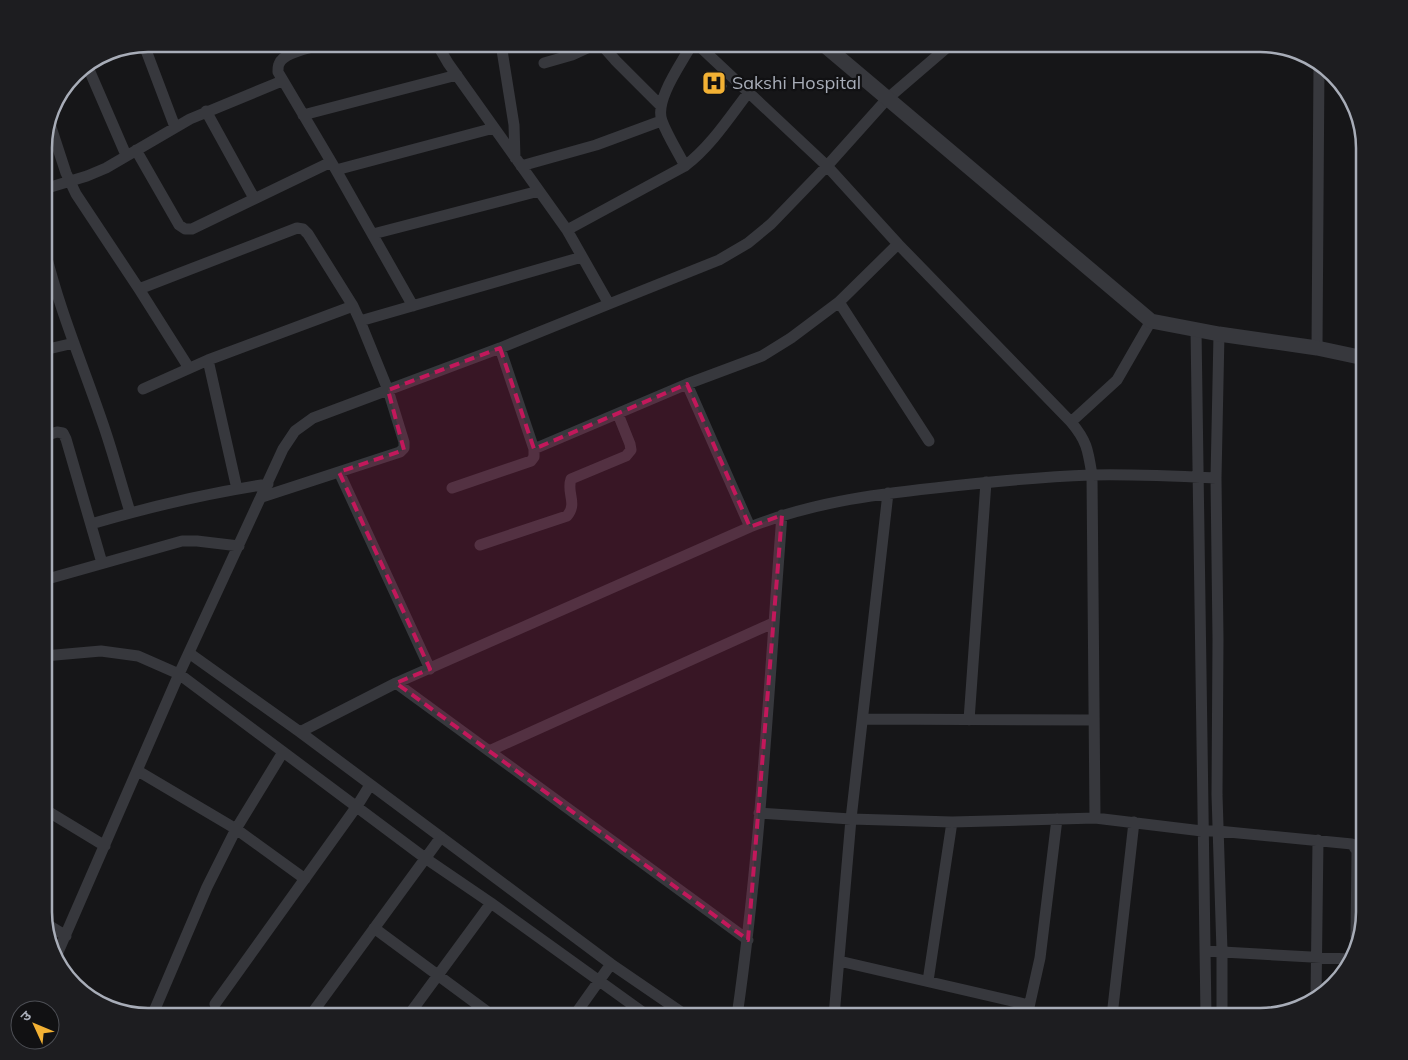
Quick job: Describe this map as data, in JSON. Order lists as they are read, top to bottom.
{
  "places": {
    "hospital": ["Sakshi Hospital"]
  },
  "north": "top left"
}
